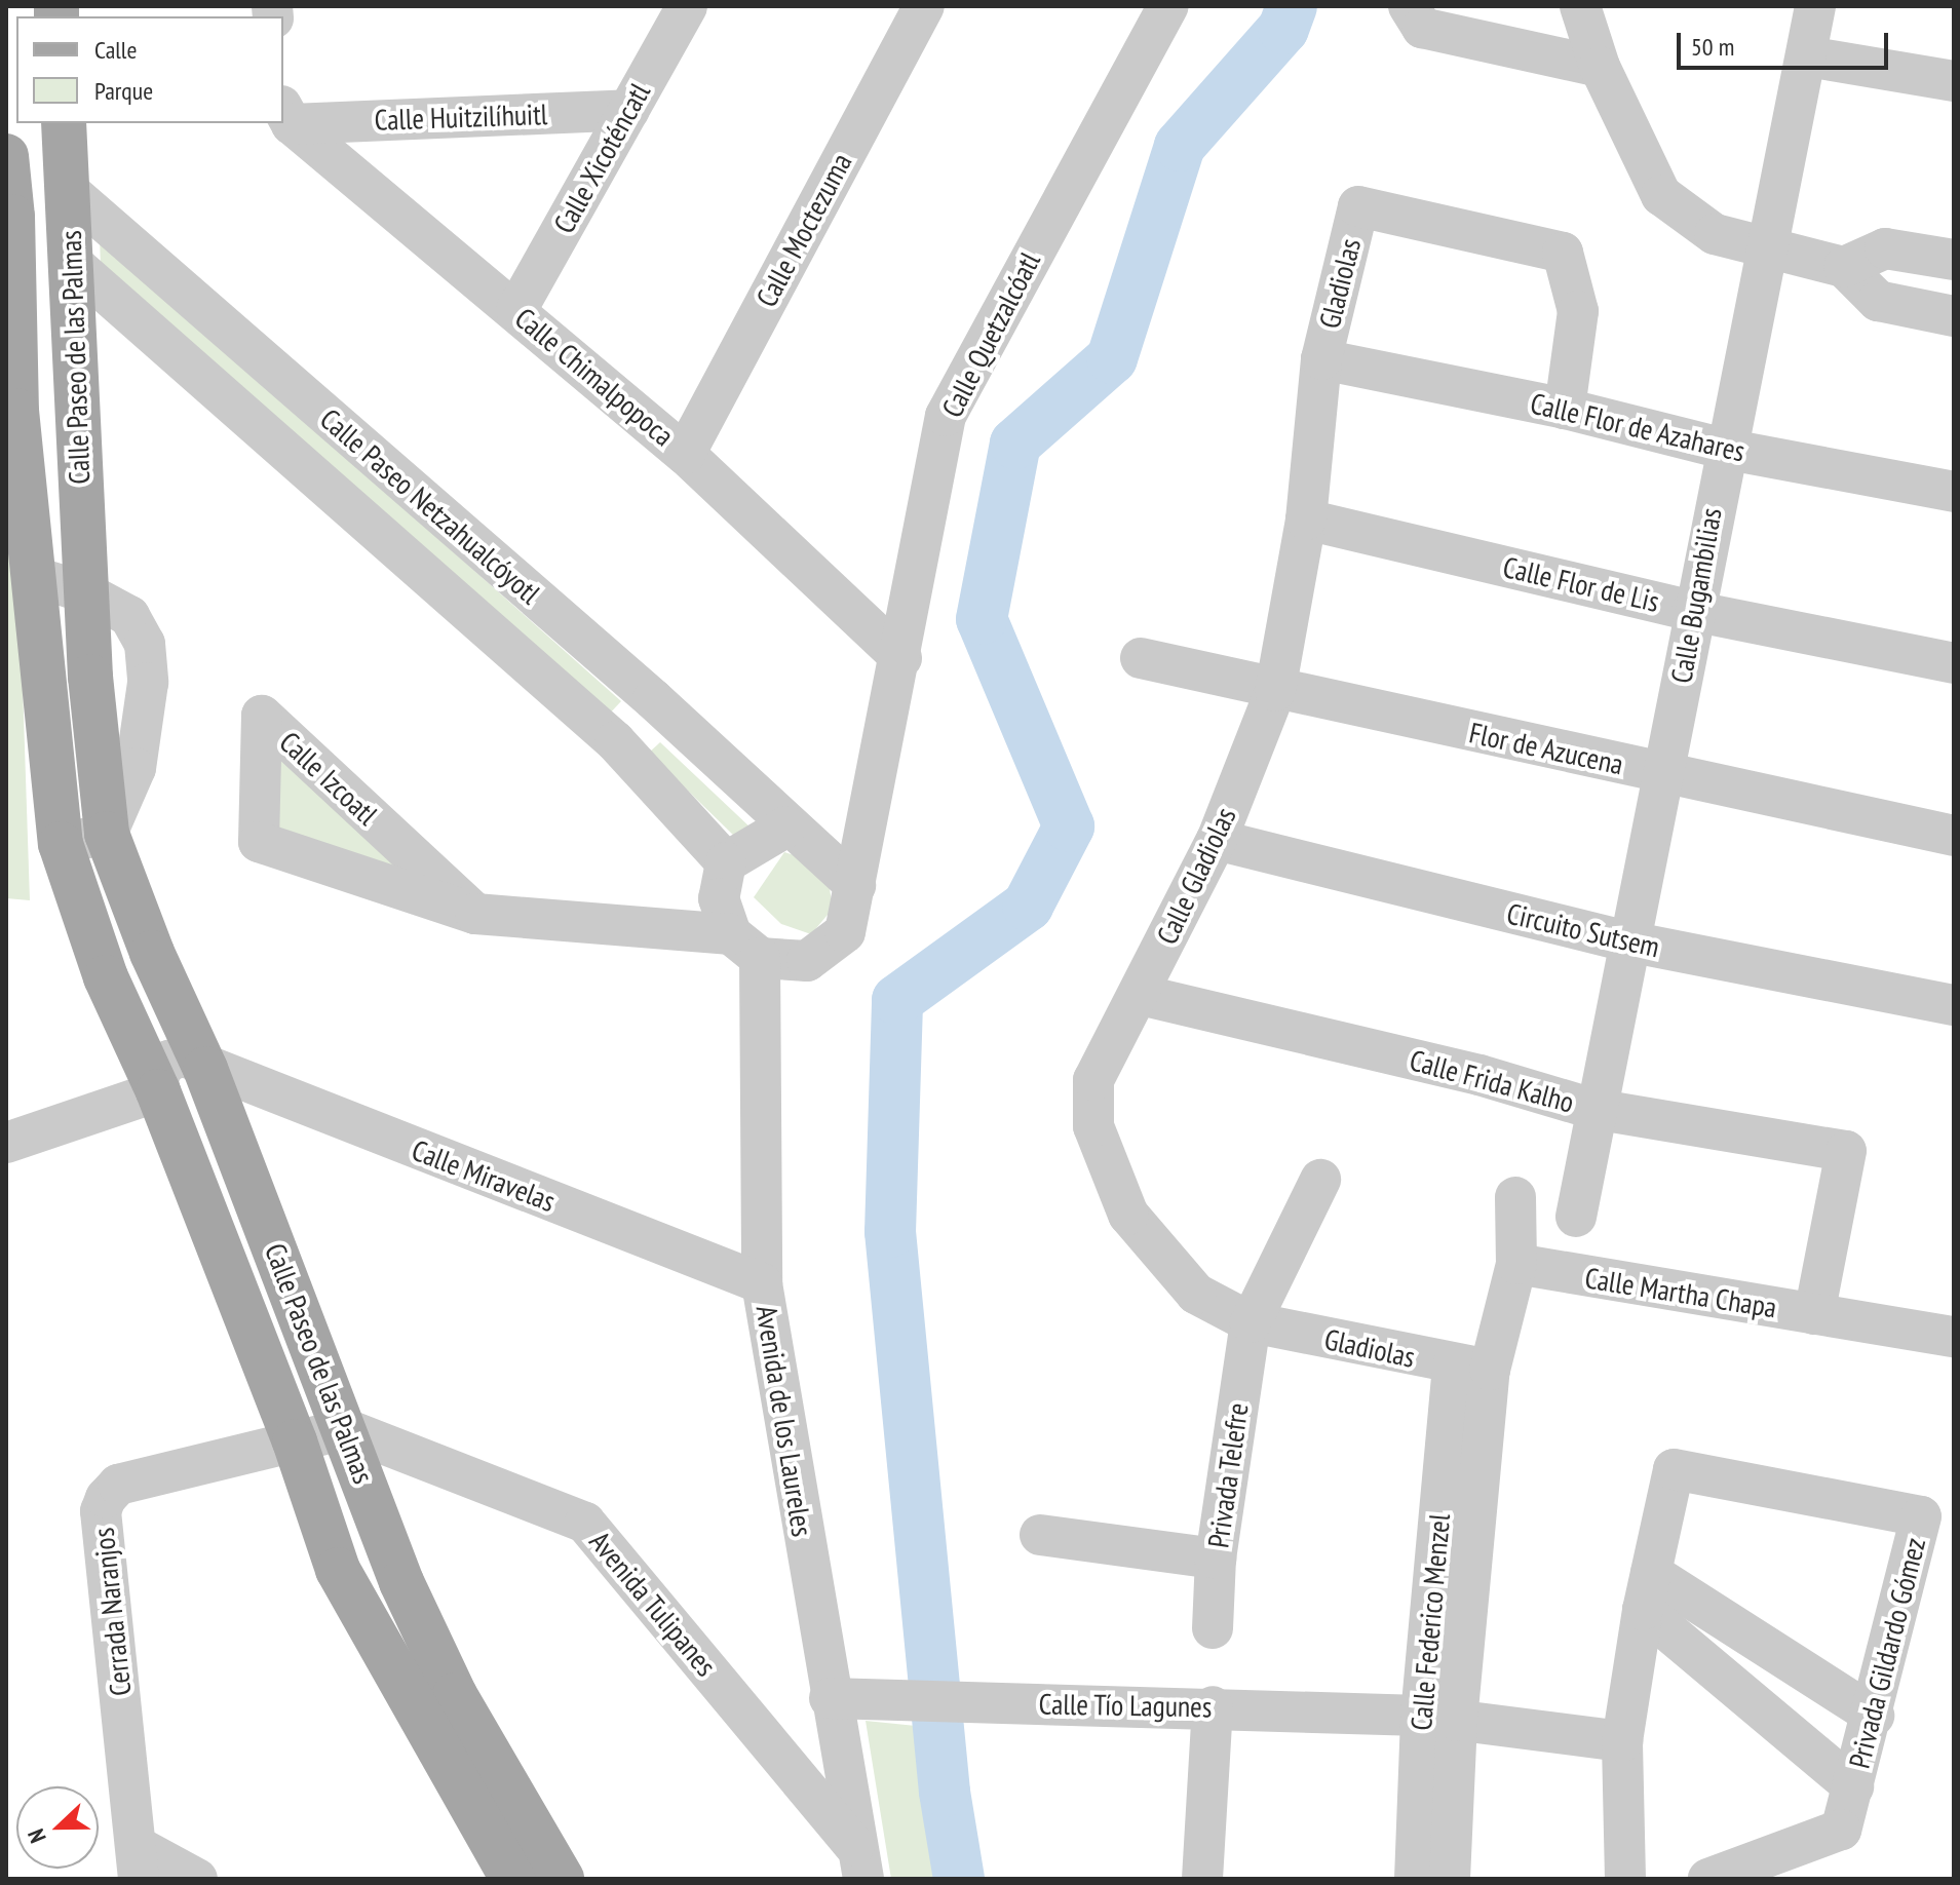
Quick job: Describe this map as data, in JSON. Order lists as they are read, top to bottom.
{
  "streets": {
    "main road": ["Calle Paseo de las Palmas"],
    "street": [
      "Calle Huitzilíhuitl",
      "Calle Xicoténcatl",
      "Calle Moctezuma",
      "Gladiolas",
      "Calle Quetzalcóatl",
      "Calle Chimalpopoca",
      "Calle Flor de Azahares",
      "Calle Paseo Netzahualcóyotl",
      "Calle Flor de Lis",
      "Calle Bugambilias",
      "Flor de Azucena",
      "Calle Izcoatl",
      "Calle Gladiolas",
      "Circuito Sutsem",
      "Calle Frida Kalho",
      "Calle Miravelas",
      "Calle Martha Chapa",
      "Avenida de los Laureles",
      "Privada Telefre",
      "Avenida Tulipanes",
      "Cerrada Naranjos",
      "Calle Federico Menzel",
      "Privada Gildardo Gómez",
      "Calle Tío Lagunes"
    ]
  },
  "crossings": [
    ["Calle Huitzilíhuitl", "Calle Xicoténcatl"],
    ["Calle Huitzilíhuitl", "Calle Chimalpopoca"],
    ["Calle Xicoténcatl", "Calle Chimalpopoca"],
    ["Calle Moctezuma", "Calle Chimalpopoca"],
    ["Gladiolas", "Calle Flor de Azahares"],
    ["Gladiolas", "Calle Gladiolas"],
    ["Gladiolas", "Privada Telefre"],
    ["Gladiolas", "Calle Federico Menzel"],
    ["Calle Quetzalcóatl", "Calle Chimalpopoca"],
    ["Calle Quetzalcóatl", "Calle Paseo Netzahualcóyotl"],
    ["Calle Quetzalcóatl", "Calle Izcoatl"],
    ["Calle Quetzalcóatl", "Avenida de los Laureles"],
    ["Calle Paseo de las Palmas", "Calle Paseo Netzahualcóyotl"],
    ["Calle Paseo de las Palmas", "Calle Miravelas"],
    ["Calle Paseo de las Palmas", "Avenida Tulipanes"],
    ["Calle Paseo de las Palmas", "Cerrada Naranjos"],
    ["Calle Flor de Azahares", "Calle Bugambilias"],
    ["Calle Flor de Azahares", "Calle Gladiolas"],
    ["Calle Paseo Netzahualcóyotl", "Calle Izcoatl"],
    ["Calle Paseo Netzahualcóyotl", "Avenida de los Laureles"],
    ["Calle Flor de Lis", "Calle Bugambilias"],
    ["Calle Flor de Lis", "Calle Gladiolas"],
    ["Calle Bugambilias", "Flor de Azucena"],
    ["Calle Bugambilias", "Circuito Sutsem"],
    ["Calle Bugambilias", "Calle Frida Kalho"],
    ["Flor de Azucena", "Calle Gladiolas"],
    ["Calle Izcoatl", "Avenida de los Laureles"],
    ["Calle Gladiolas", "Circuito Sutsem"],
    ["Calle Gladiolas", "Calle Frida Kalho"],
    ["Calle Gladiolas", "Privada Telefre"],
    ["Calle Frida Kalho", "Calle Martha Chapa"],
    ["Calle Miravelas", "Avenida de los Laureles"],
    ["Avenida de los Laureles", "Avenida Tulipanes"],
    ["Avenida de los Laureles", "Calle Tío Lagunes"],
    ["Avenida Tulipanes", "Cerrada Naranjos"],
    ["Calle Federico Menzel", "Calle Tío Lagunes"]
  ],
  "legend": ["Calle", "Parque"],
  "scale_bar": "50 m",
  "north": "left"
}
